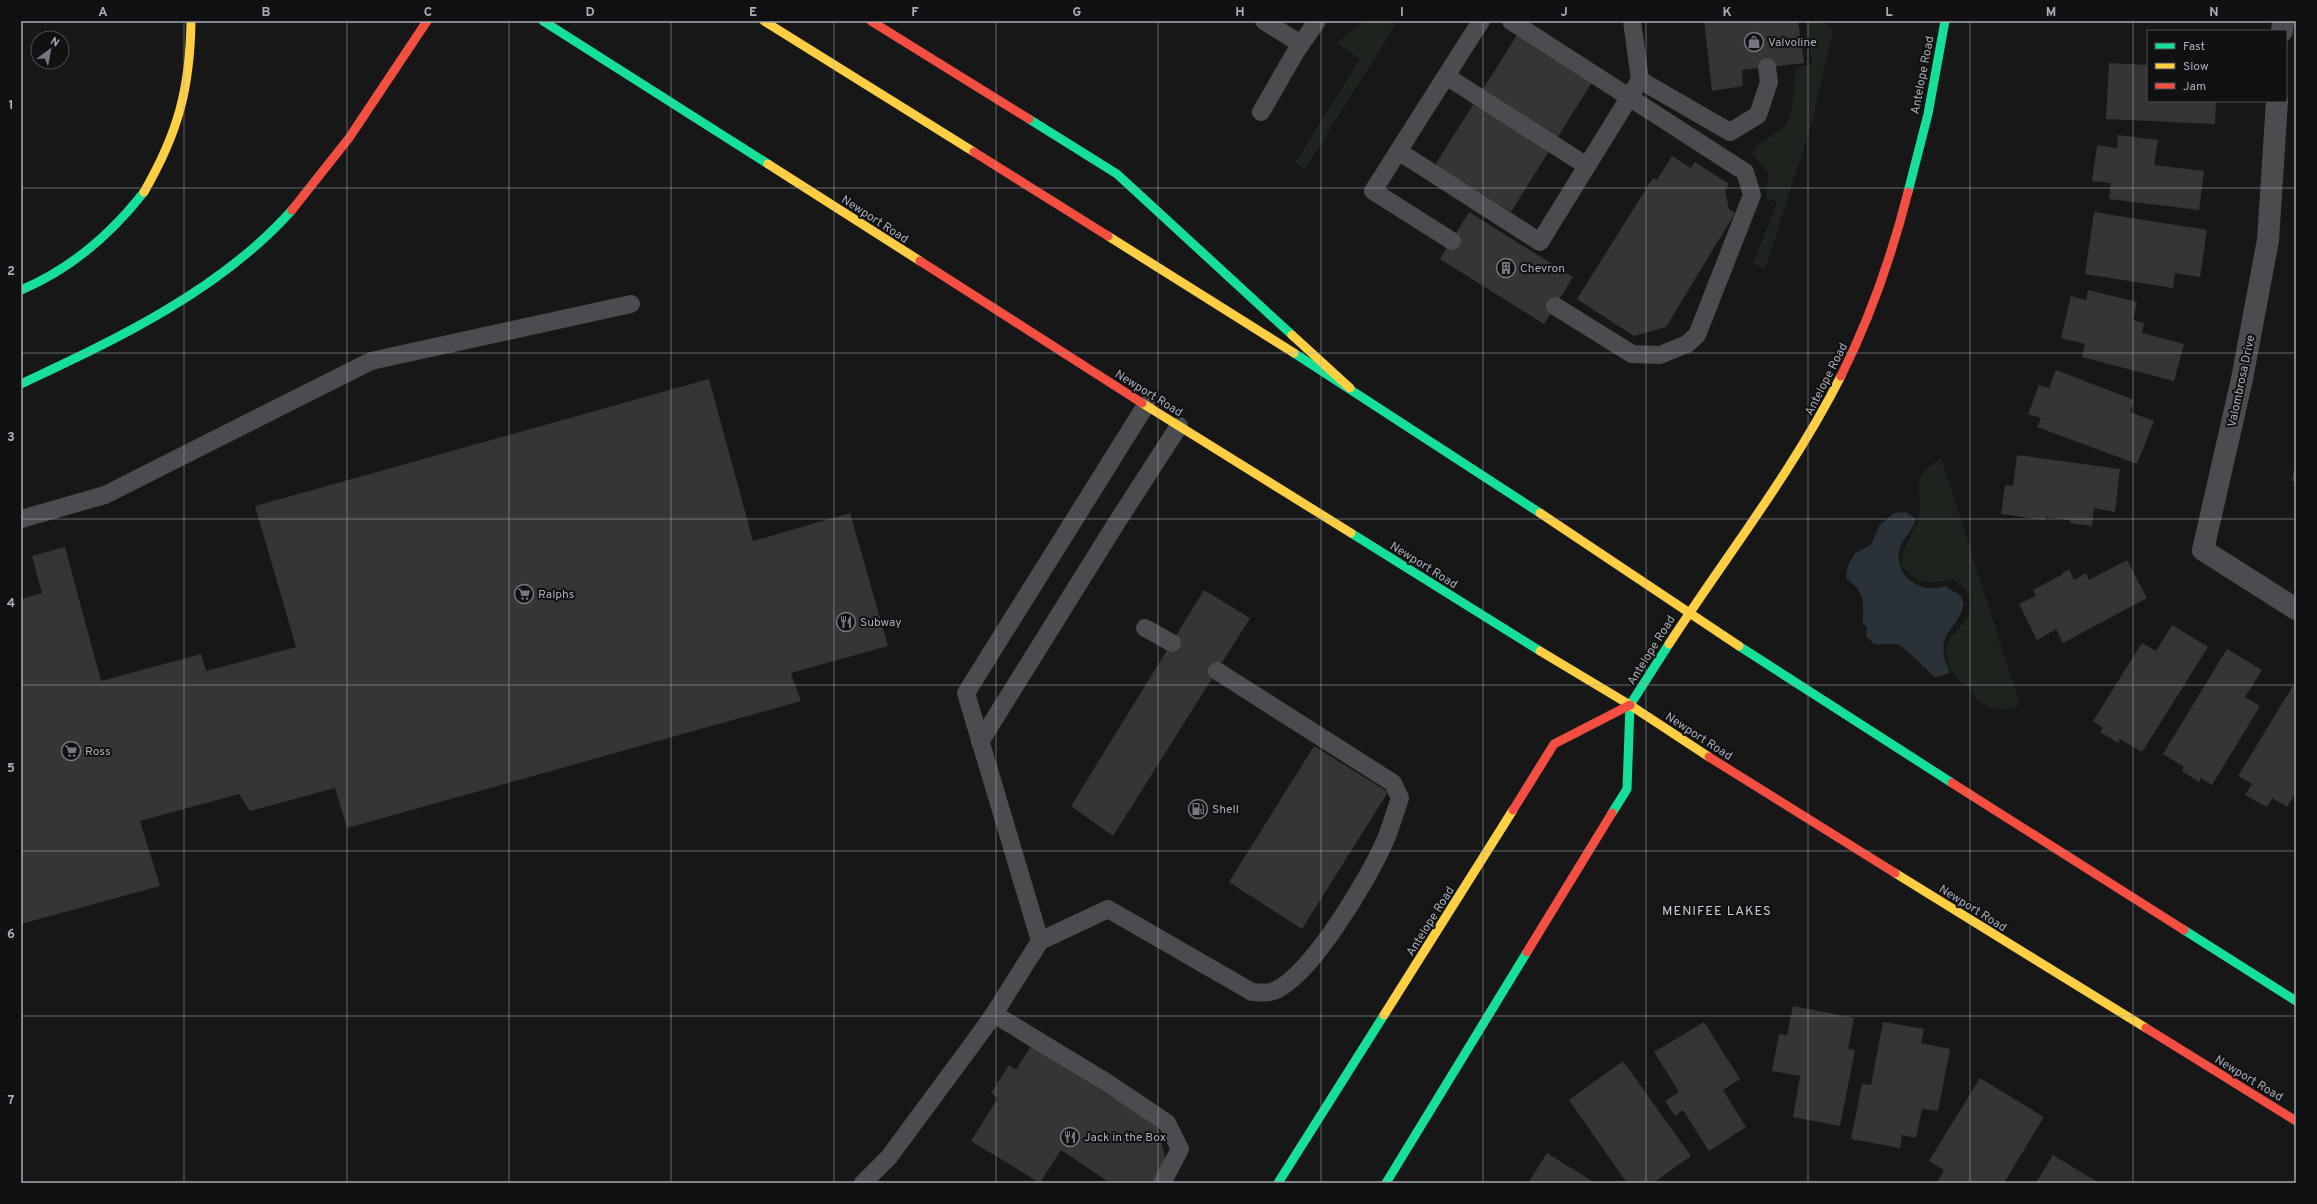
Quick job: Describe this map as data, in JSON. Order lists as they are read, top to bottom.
{
  "streets": {
    "main road": ["Antelope Road", "Newport Road"],
    "street": ["Valombrosa Drive"]
  },
  "crossings": [
    ["Antelope Road", "Newport Road"]
  ],
  "districts": ["MENIFEE LAKES"],
  "places": {
    "shop": ["Valvoline"],
    "building": ["Chevron"],
    "supermarket": ["Ralphs", "Ross"],
    "restaurant": ["Subway", "Jack in the Box"],
    "fuel station": ["Shell"]
  },
  "legend": ["Fast", "Slow", "Jam"],
  "north": "top right",
  "grid": {
    "columns": [
      "A",
      "B",
      "C",
      "D",
      "E",
      "F",
      "G",
      "H",
      "I",
      "J",
      "K",
      "L",
      "M",
      "N"
    ],
    "rows": [
      "1",
      "2",
      "3",
      "4",
      "5",
      "6",
      "7"
    ]
  }
}
